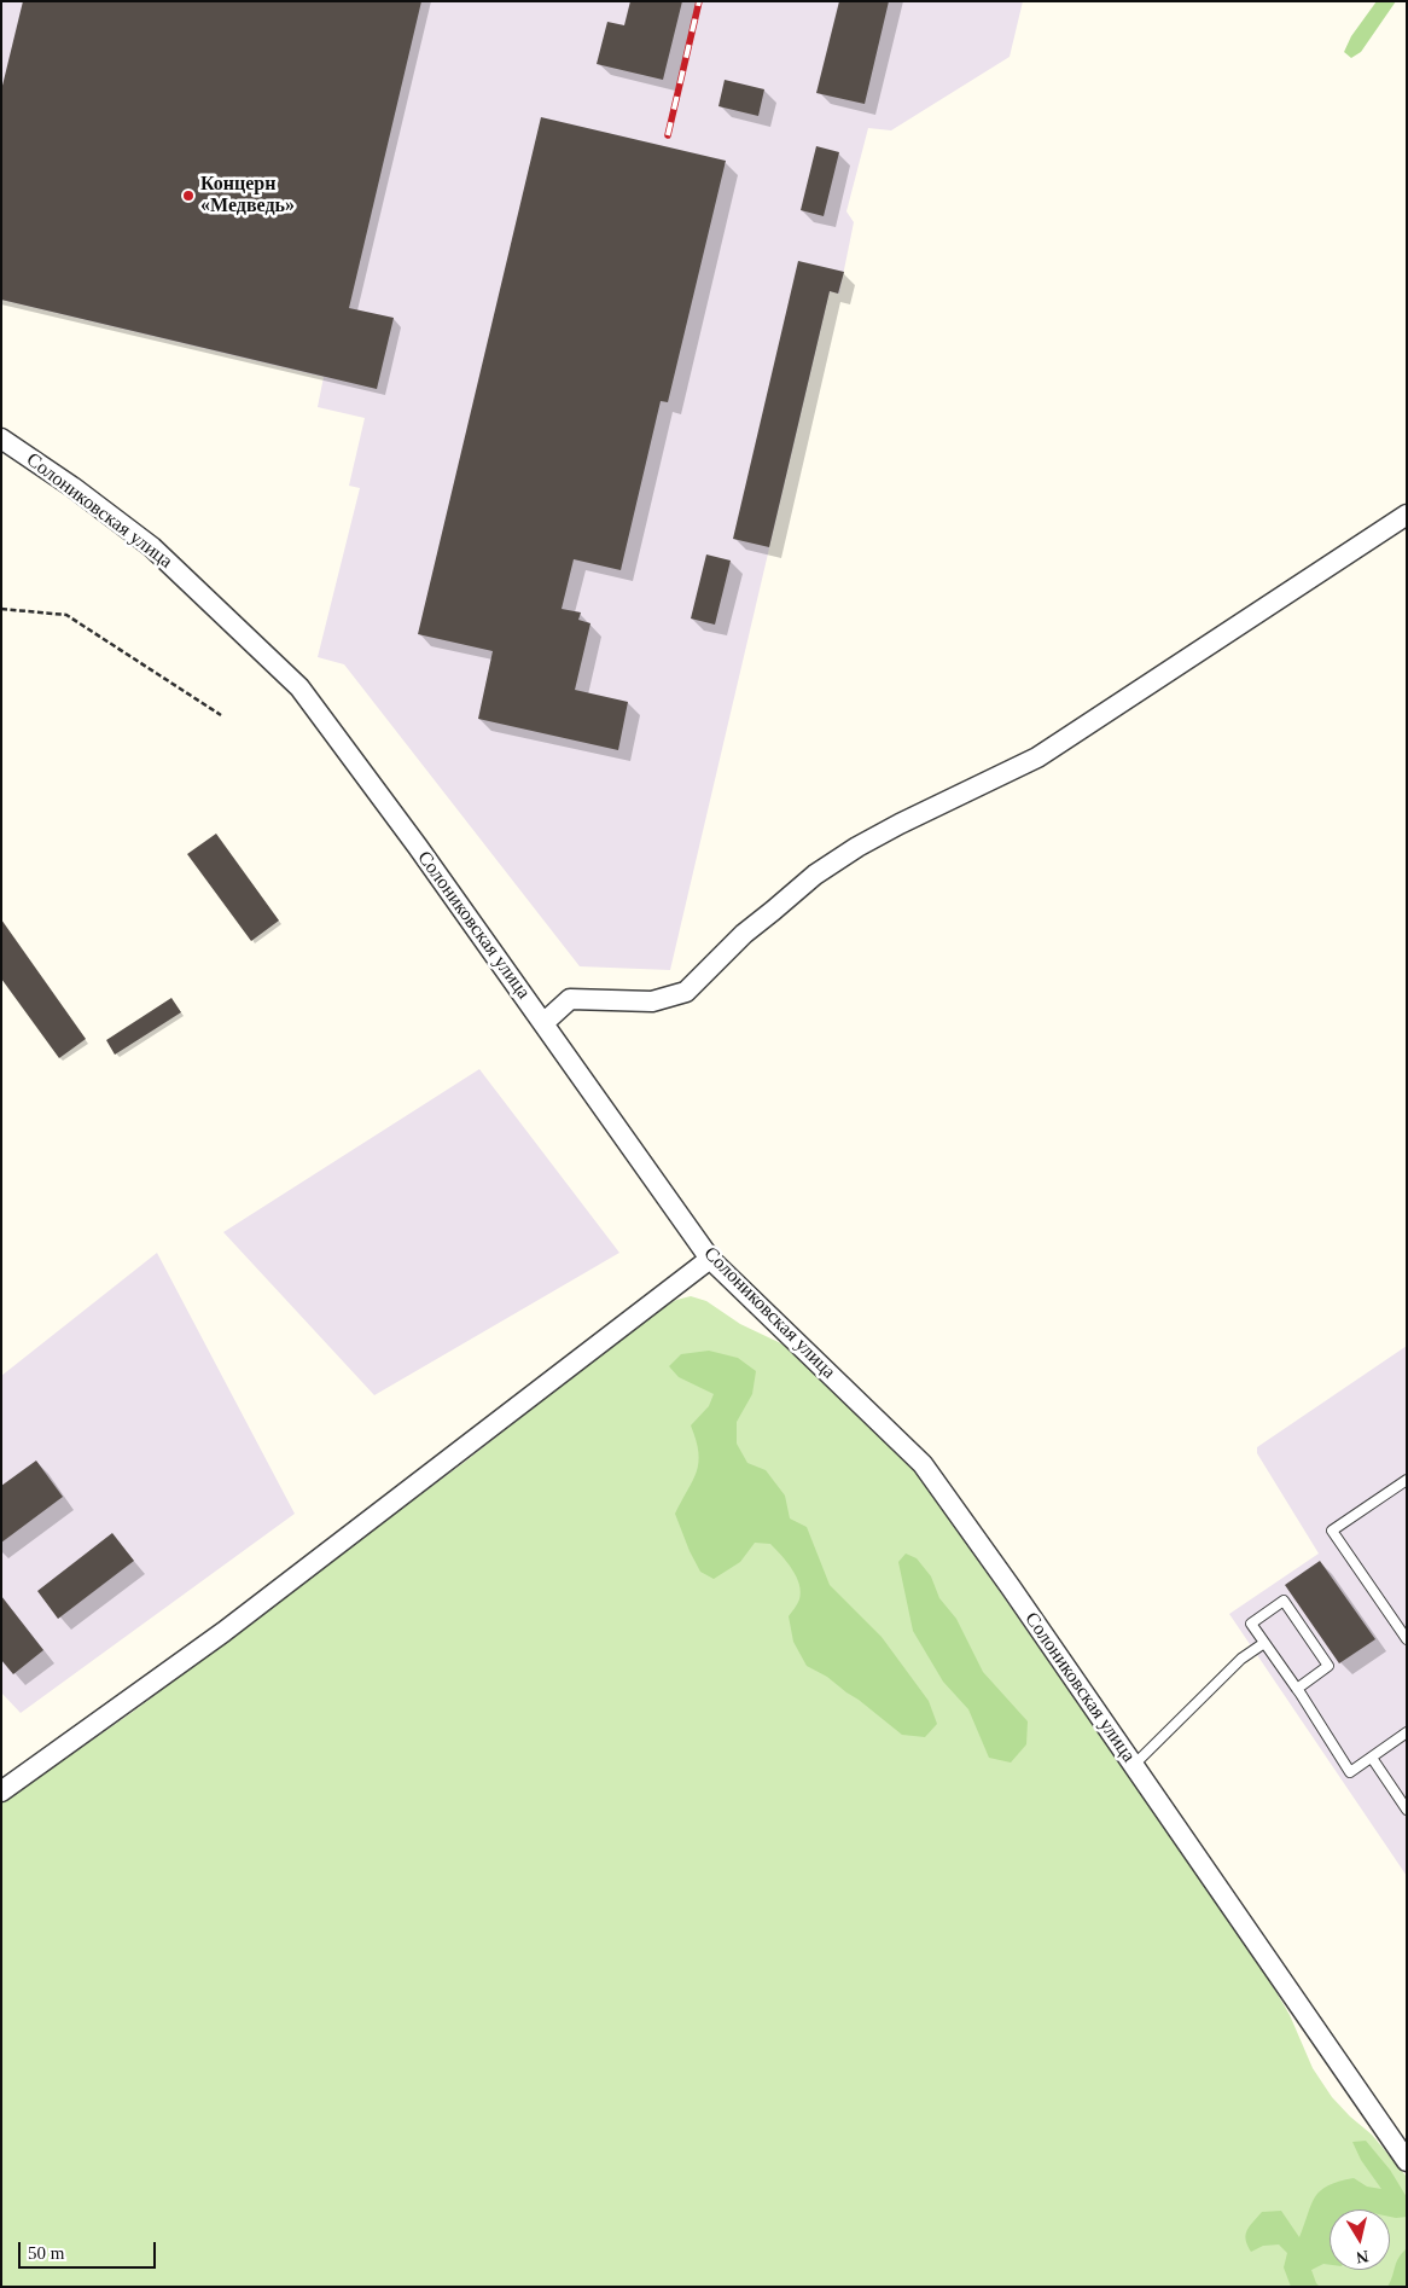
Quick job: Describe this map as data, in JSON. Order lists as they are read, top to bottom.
{
  "streets": {
    "street": ["Солониковская улица"]
  },
  "places": ["Концерн «Медведь»"],
  "scale_bar": "50 m",
  "north": "bottom"
}
